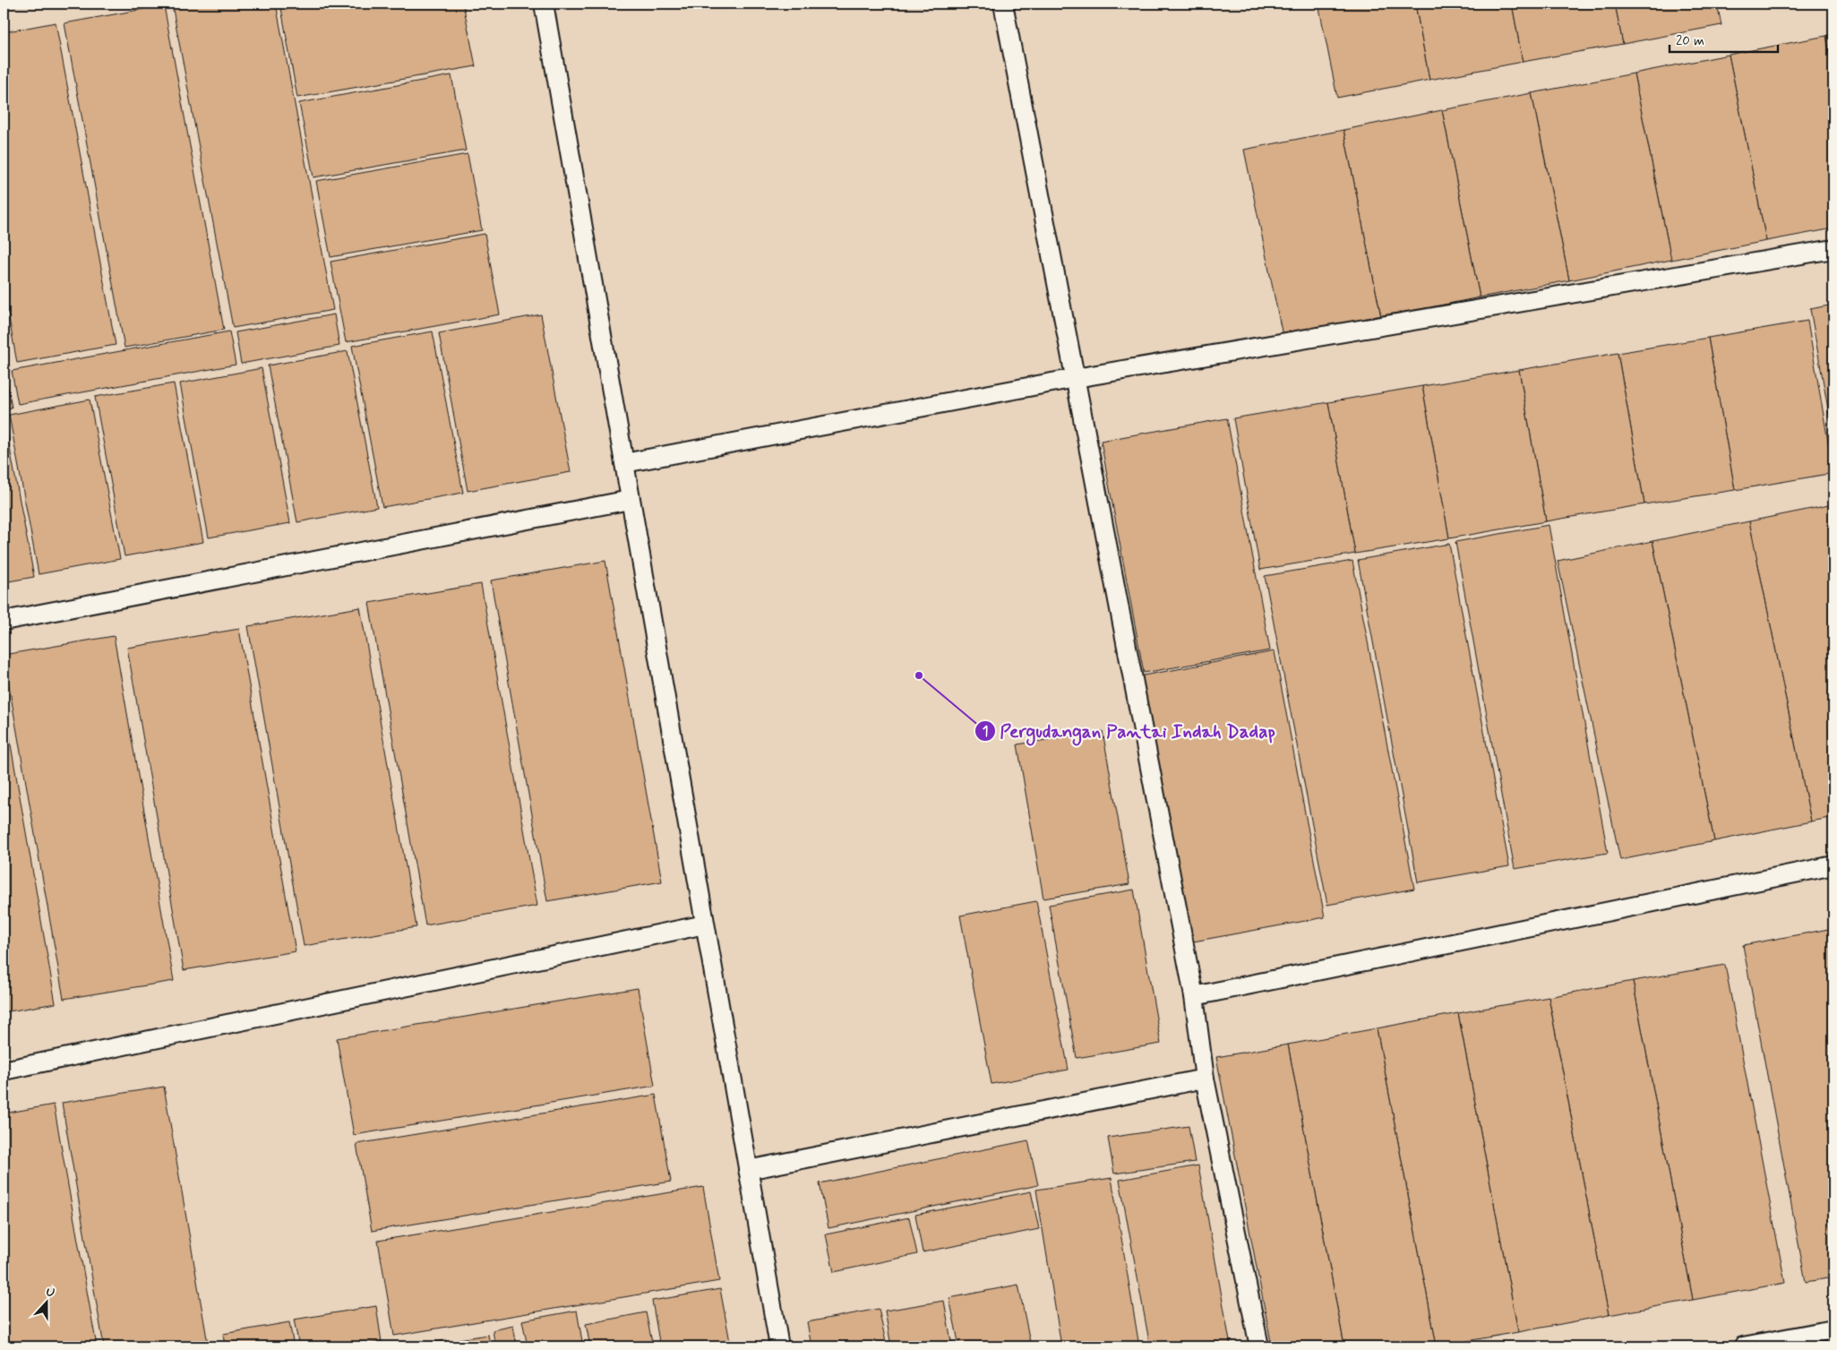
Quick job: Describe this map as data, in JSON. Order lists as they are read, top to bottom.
{
  "places": ["Pergudangan Pantai Indah Dadap"],
  "scale_bar": "20 m",
  "north": "top"
}
